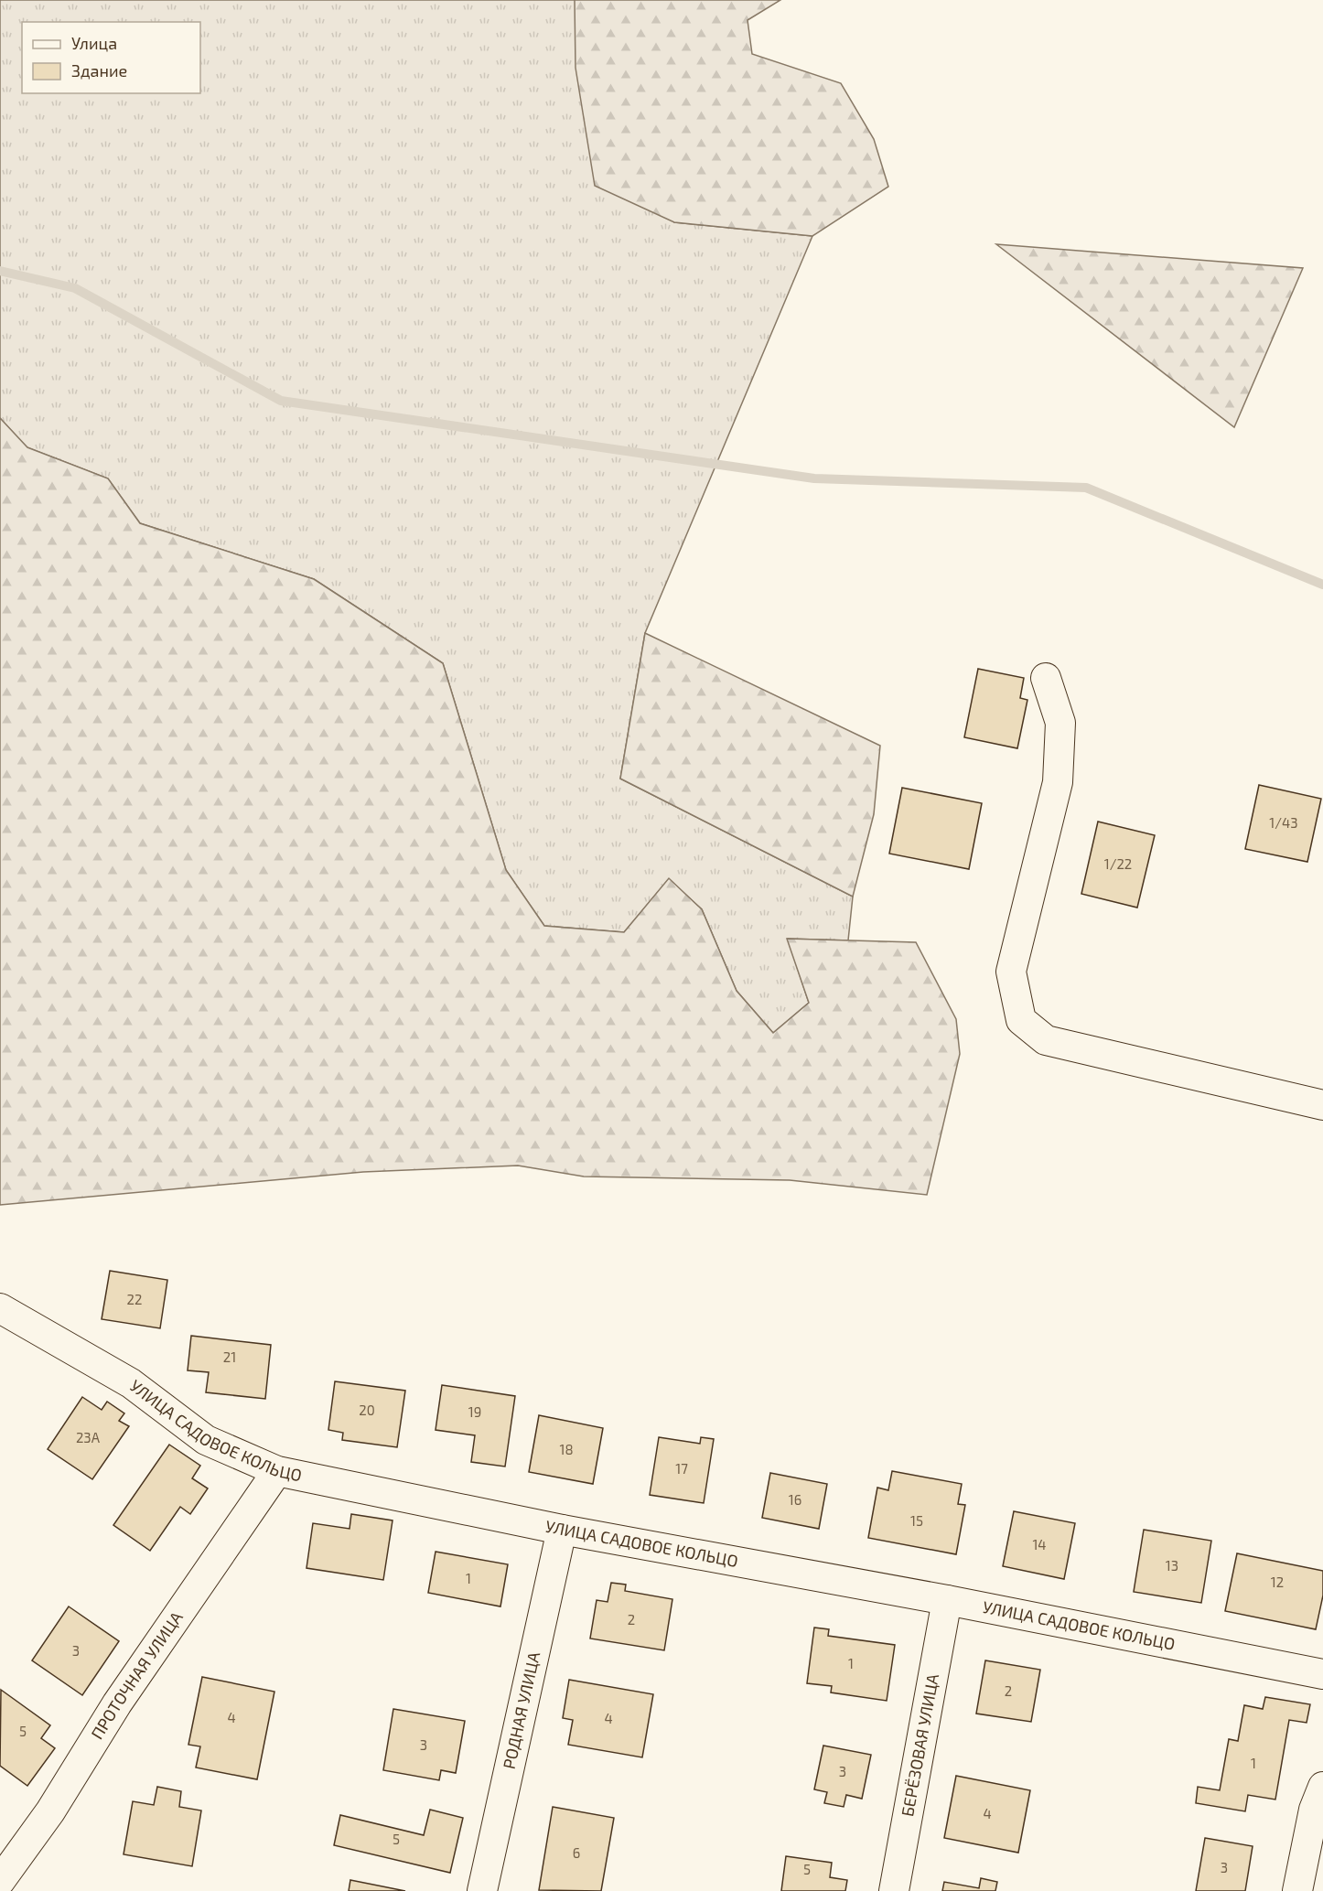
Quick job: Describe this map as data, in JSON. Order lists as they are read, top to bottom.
{
  "streets": {
    "street": [
      "УЛИЦА САДОВОЕ КОЛЬЦО",
      "ПРОТОЧНАЯ УЛИЦА",
      "РОДНАЯ УЛИЦА",
      "БЕРЁЗОВАЯ УЛИЦА"
    ]
  },
  "crossings": [
    ["УЛИЦА САДОВОЕ КОЛЬЦО", "ПРОТОЧНАЯ УЛИЦА"],
    ["УЛИЦА САДОВОЕ КОЛЬЦО", "РОДНАЯ УЛИЦА"],
    ["УЛИЦА САДОВОЕ КОЛЬЦО", "БЕРЁЗОВАЯ УЛИЦА"]
  ],
  "house_numbers": [
    "1/43",
    "1/22",
    "22",
    "21",
    "20",
    "19",
    "23А",
    "18",
    "17",
    "16",
    "15",
    "14",
    "13",
    "1",
    "12",
    "2",
    "3",
    "1",
    "2",
    "4",
    "4",
    "5",
    "3",
    "1",
    "3",
    "4",
    "5",
    "6",
    "3",
    "5"
  ],
  "legend": ["Улица", "Здание"]
}
